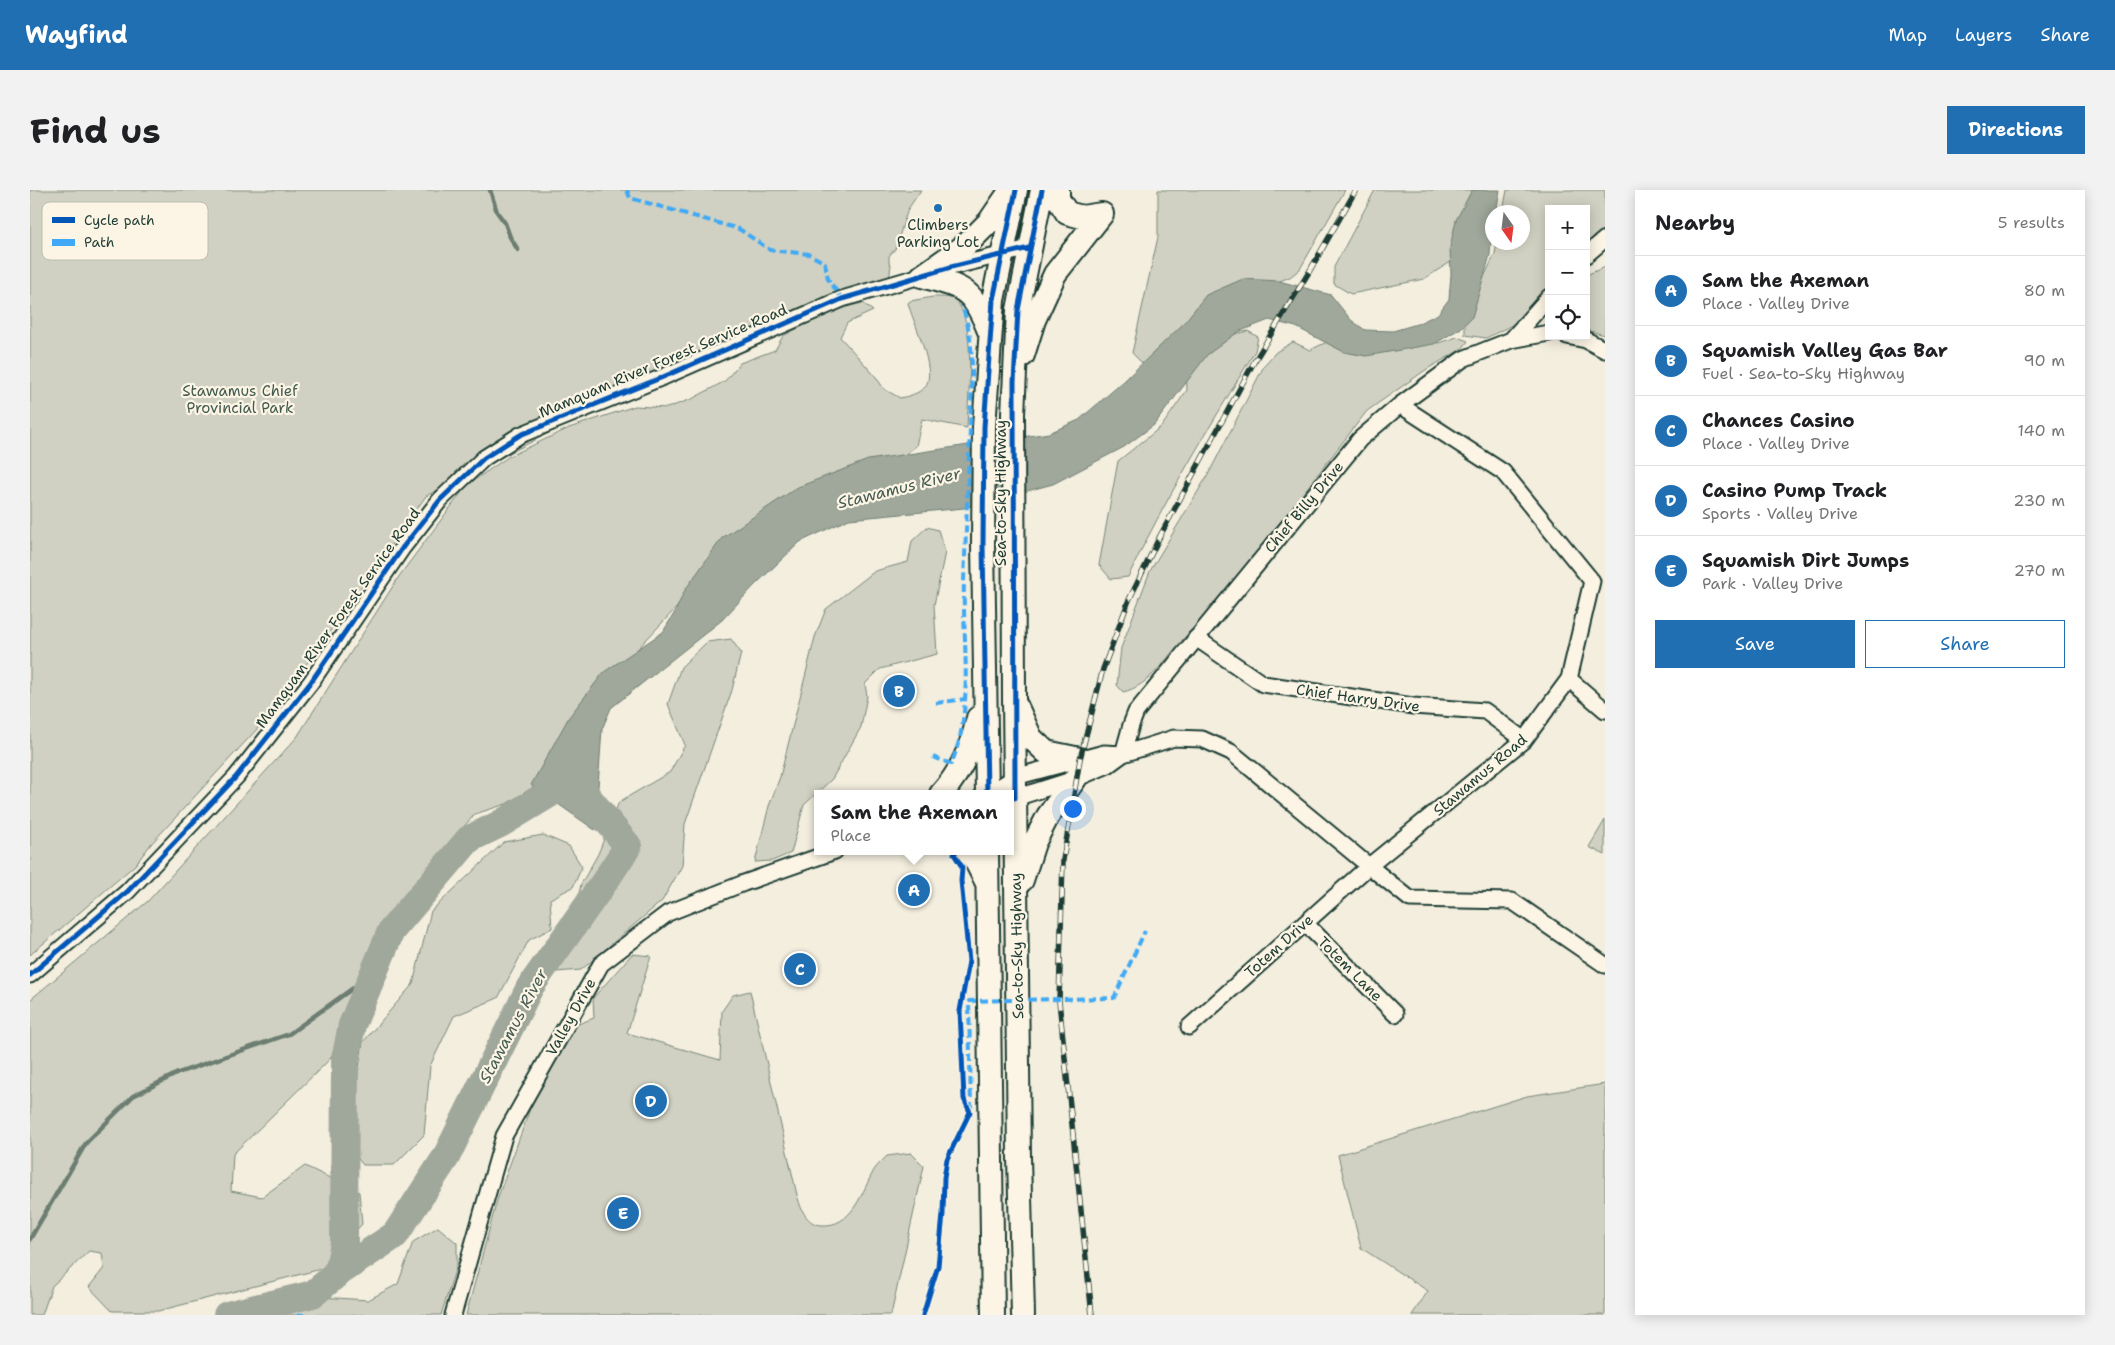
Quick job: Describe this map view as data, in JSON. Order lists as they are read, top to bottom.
{
  "streets": {
    "highway": ["Sea-to-Sky Highway"],
    "street": [
      "Mamquam River Forest Service Road",
      "Chief Billy Drive",
      "Chief Harry Drive",
      "Stawamus Road",
      "Totem Drive",
      "Totem Lane",
      "Valley Drive"
    ]
  },
  "crossings": [
    ["Mamquam River Forest Service Road", "Sea-to-Sky Highway"],
    ["Chief Billy Drive", "Chief Harry Drive"],
    ["Chief Billy Drive", "Stawamus Road"],
    ["Chief Harry Drive", "Stawamus Road"],
    ["Stawamus Road", "Totem Drive"],
    ["Totem Drive", "Totem Lane"]
  ],
  "water": ["Stawamus River"],
  "parks": ["Stawamus Chief Provincial Park"],
  "places": ["Climbers Parking Lot"],
  "legend": ["Cycle path", "Path"],
  "north": "bottom",
  "page": {
    "header": "Wayfind",
    "nav": ["Map", "Layers", "Share"],
    "buttons": [
      "Directions",
      ["Save", "Share"]
    ],
    "title": "Find us",
    "heading": ["Nearby", "5 results"],
    "map_buttons": ["+", "−"],
    "list": [
      {
        "mark": "A",
        "name": "Sam the Axeman",
        "note": "Place · Valley Drive",
        "value": "80 m"
      },
      {
        "mark": "B",
        "name": "Squamish Valley Gas Bar",
        "note": "Fuel · Sea-to-Sky Highway",
        "value": "90 m"
      },
      {
        "mark": "C",
        "name": "Chances Casino",
        "note": "Place · Valley Drive",
        "value": "140 m"
      },
      {
        "mark": "D",
        "name": "Casino Pump Track",
        "note": "Sports · Valley Drive",
        "value": "230 m"
      },
      {
        "mark": "E",
        "name": "Squamish Dirt Jumps",
        "note": "Park · Valley Drive",
        "value": "270 m"
      }
    ],
    "pins": [
      "B",
      "A",
      "C",
      "D",
      "E"
    ],
    "popup": ["Sam the Axeman", "Place"]
  }
}
